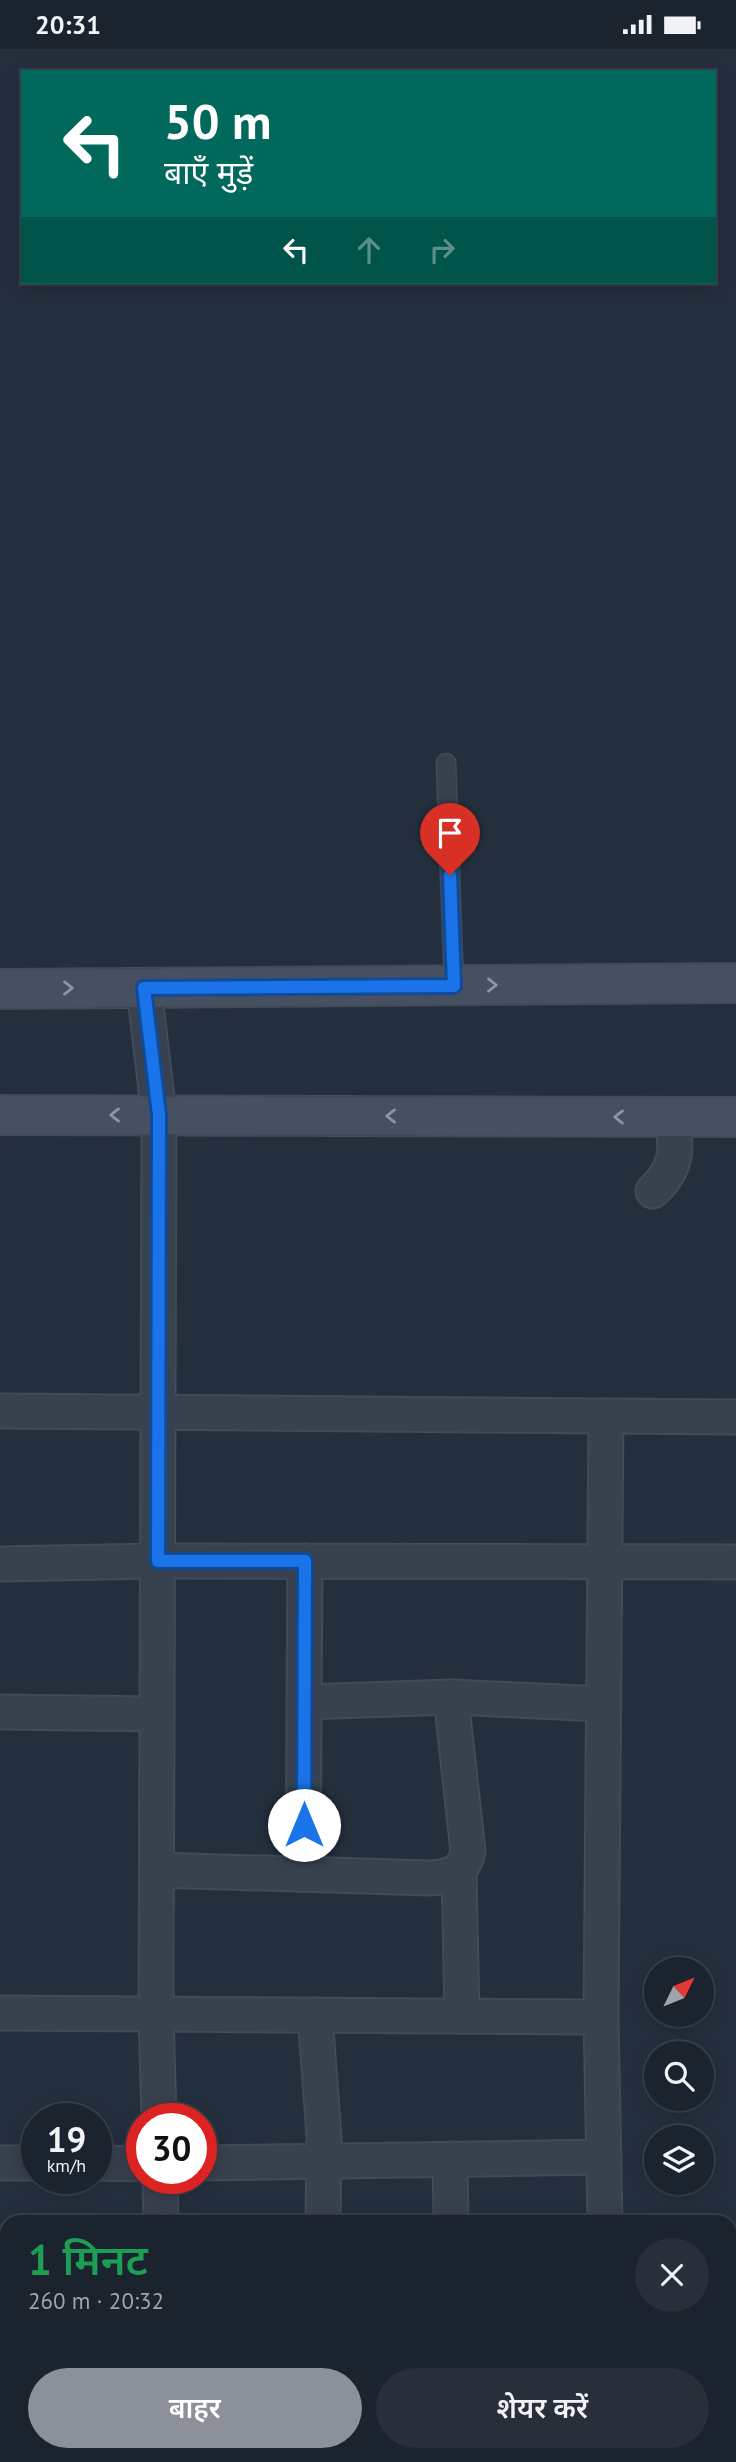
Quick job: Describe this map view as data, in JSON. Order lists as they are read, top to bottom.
{
  "north": "top right",
  "page": {
    "status": "20:31",
    "turn": ["50 m", "बाएँ मुड़ें"],
    "speed": "19 km/h",
    "limit": "30",
    "heading": ["1 मिनट", "260 m · 20:32"],
    "buttons": ["बाहर", "शेयर करें"]
  }
}
